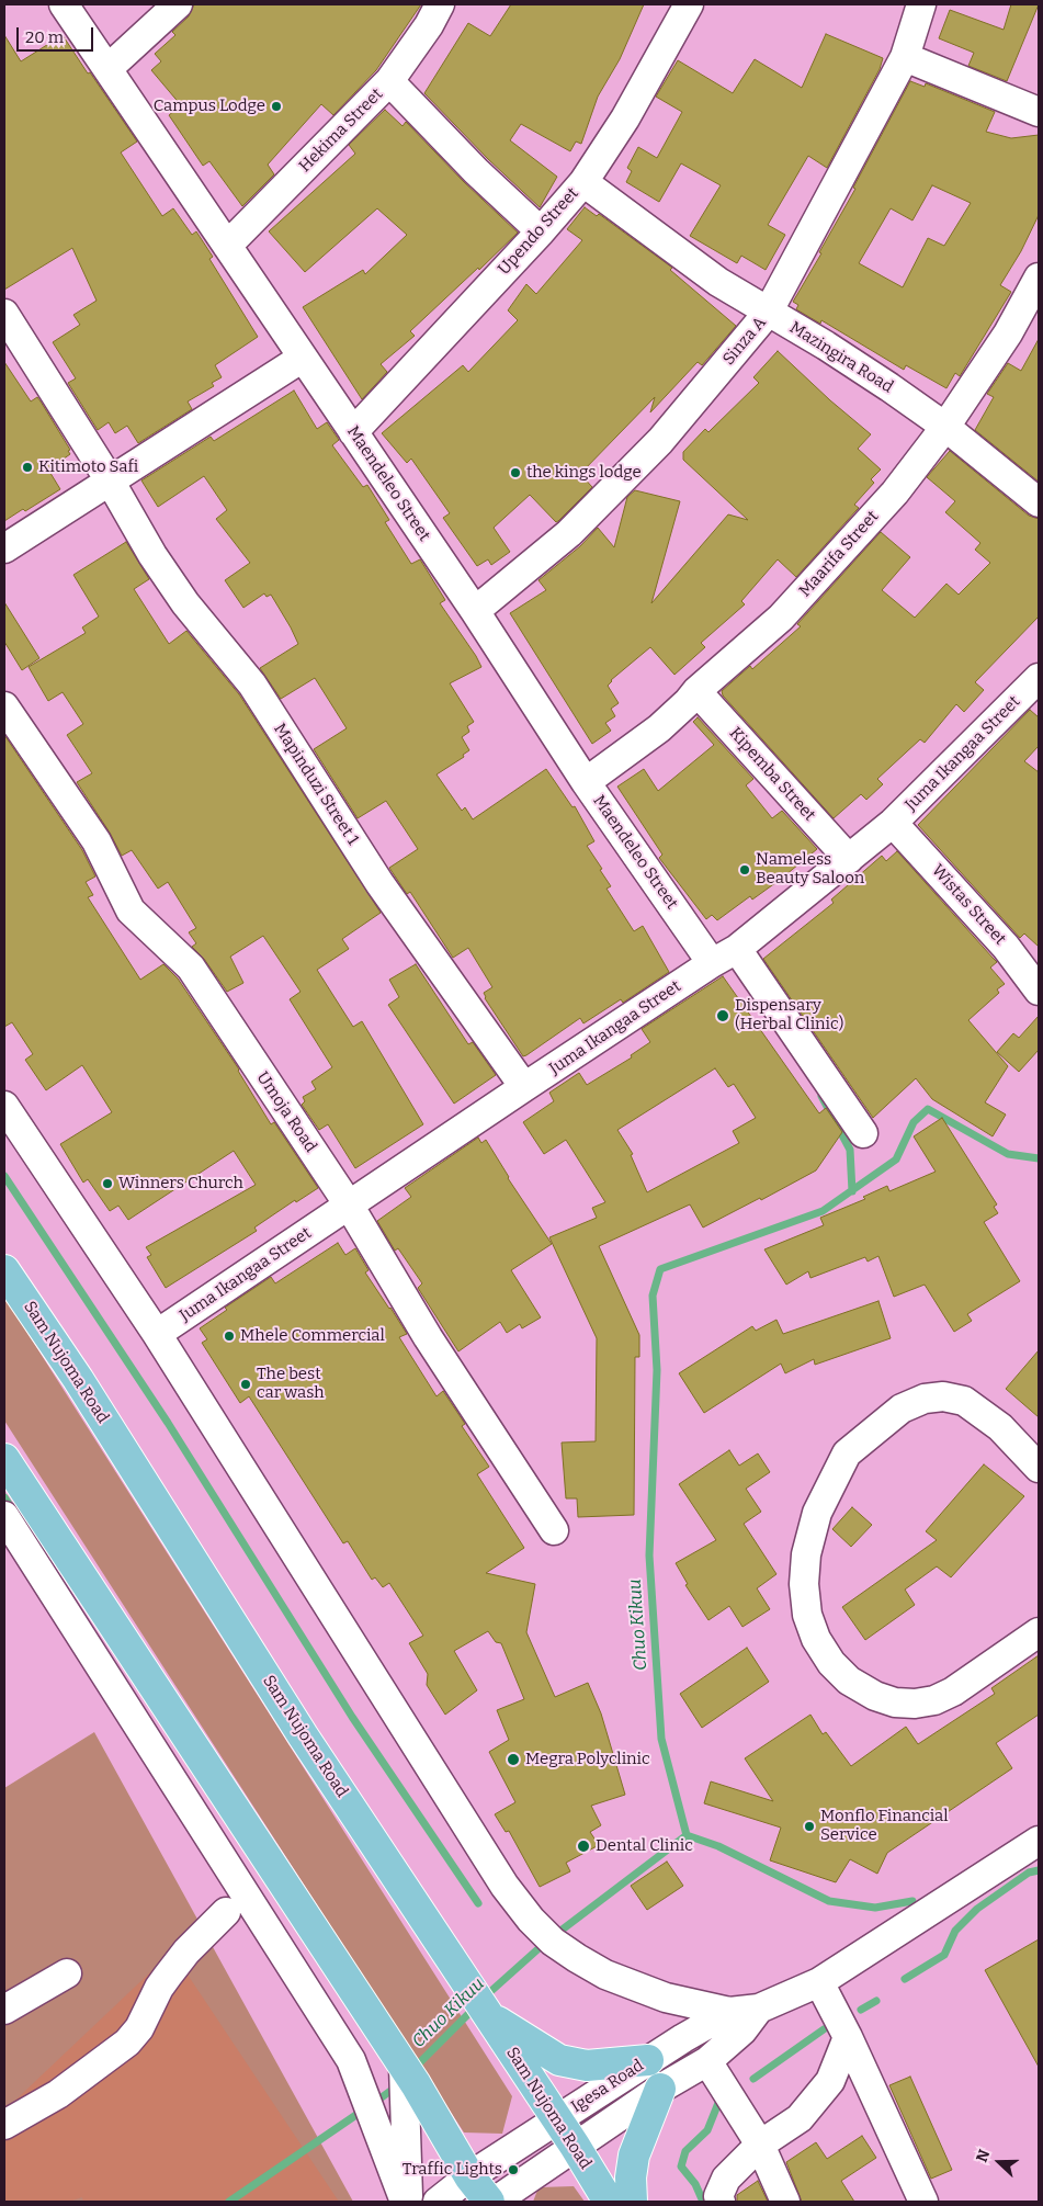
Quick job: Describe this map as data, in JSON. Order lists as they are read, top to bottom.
{
  "streets": {
    "main road": ["Sam Nujoma Road"],
    "street": [
      "Hekima Street",
      "Upendo Street",
      "Sinza A",
      "Mazingira Road",
      "Maendeleo Street",
      "Maarifa Street",
      "Juma Ikangaa Street",
      "Kipemba Street",
      "Mapinduzi Street 1",
      "Wistas Street",
      "Umoja Road",
      "Igesa Road"
    ]
  },
  "crossings": [
    ["Hekima Street", "Maendeleo Street"],
    ["Upendo Street", "Mazingira Road"],
    ["Upendo Street", "Maendeleo Street"],
    ["Sinza A", "Mazingira Road"],
    ["Sinza A", "Maendeleo Street"],
    ["Mazingira Road", "Maarifa Street"],
    ["Maendeleo Street", "Maarifa Street"],
    ["Maendeleo Street", "Juma Ikangaa Street"],
    ["Maarifa Street", "Kipemba Street"],
    ["Juma Ikangaa Street", "Kipemba Street"],
    ["Juma Ikangaa Street", "Mapinduzi Street 1"],
    ["Juma Ikangaa Street", "Wistas Street"],
    ["Juma Ikangaa Street", "Umoja Road"],
    ["Sam Nujoma Road", "Igesa Road"]
  ],
  "water": ["Chuo Kikuu"],
  "places": [
    "Campus Lodge",
    "Kitimoto Safi",
    "the kings lodge",
    "Nameless Beauty Saloon",
    "Dispensary (Herbal Clinic)",
    "Winners Church",
    "Mhele Commercial",
    "The best car wash",
    "Megra Polyclinic",
    "Monflo Financial Service",
    "Dental Clinic",
    "Traffic Lights"
  ],
  "scale_bar": "20 m",
  "north": "left"
}
